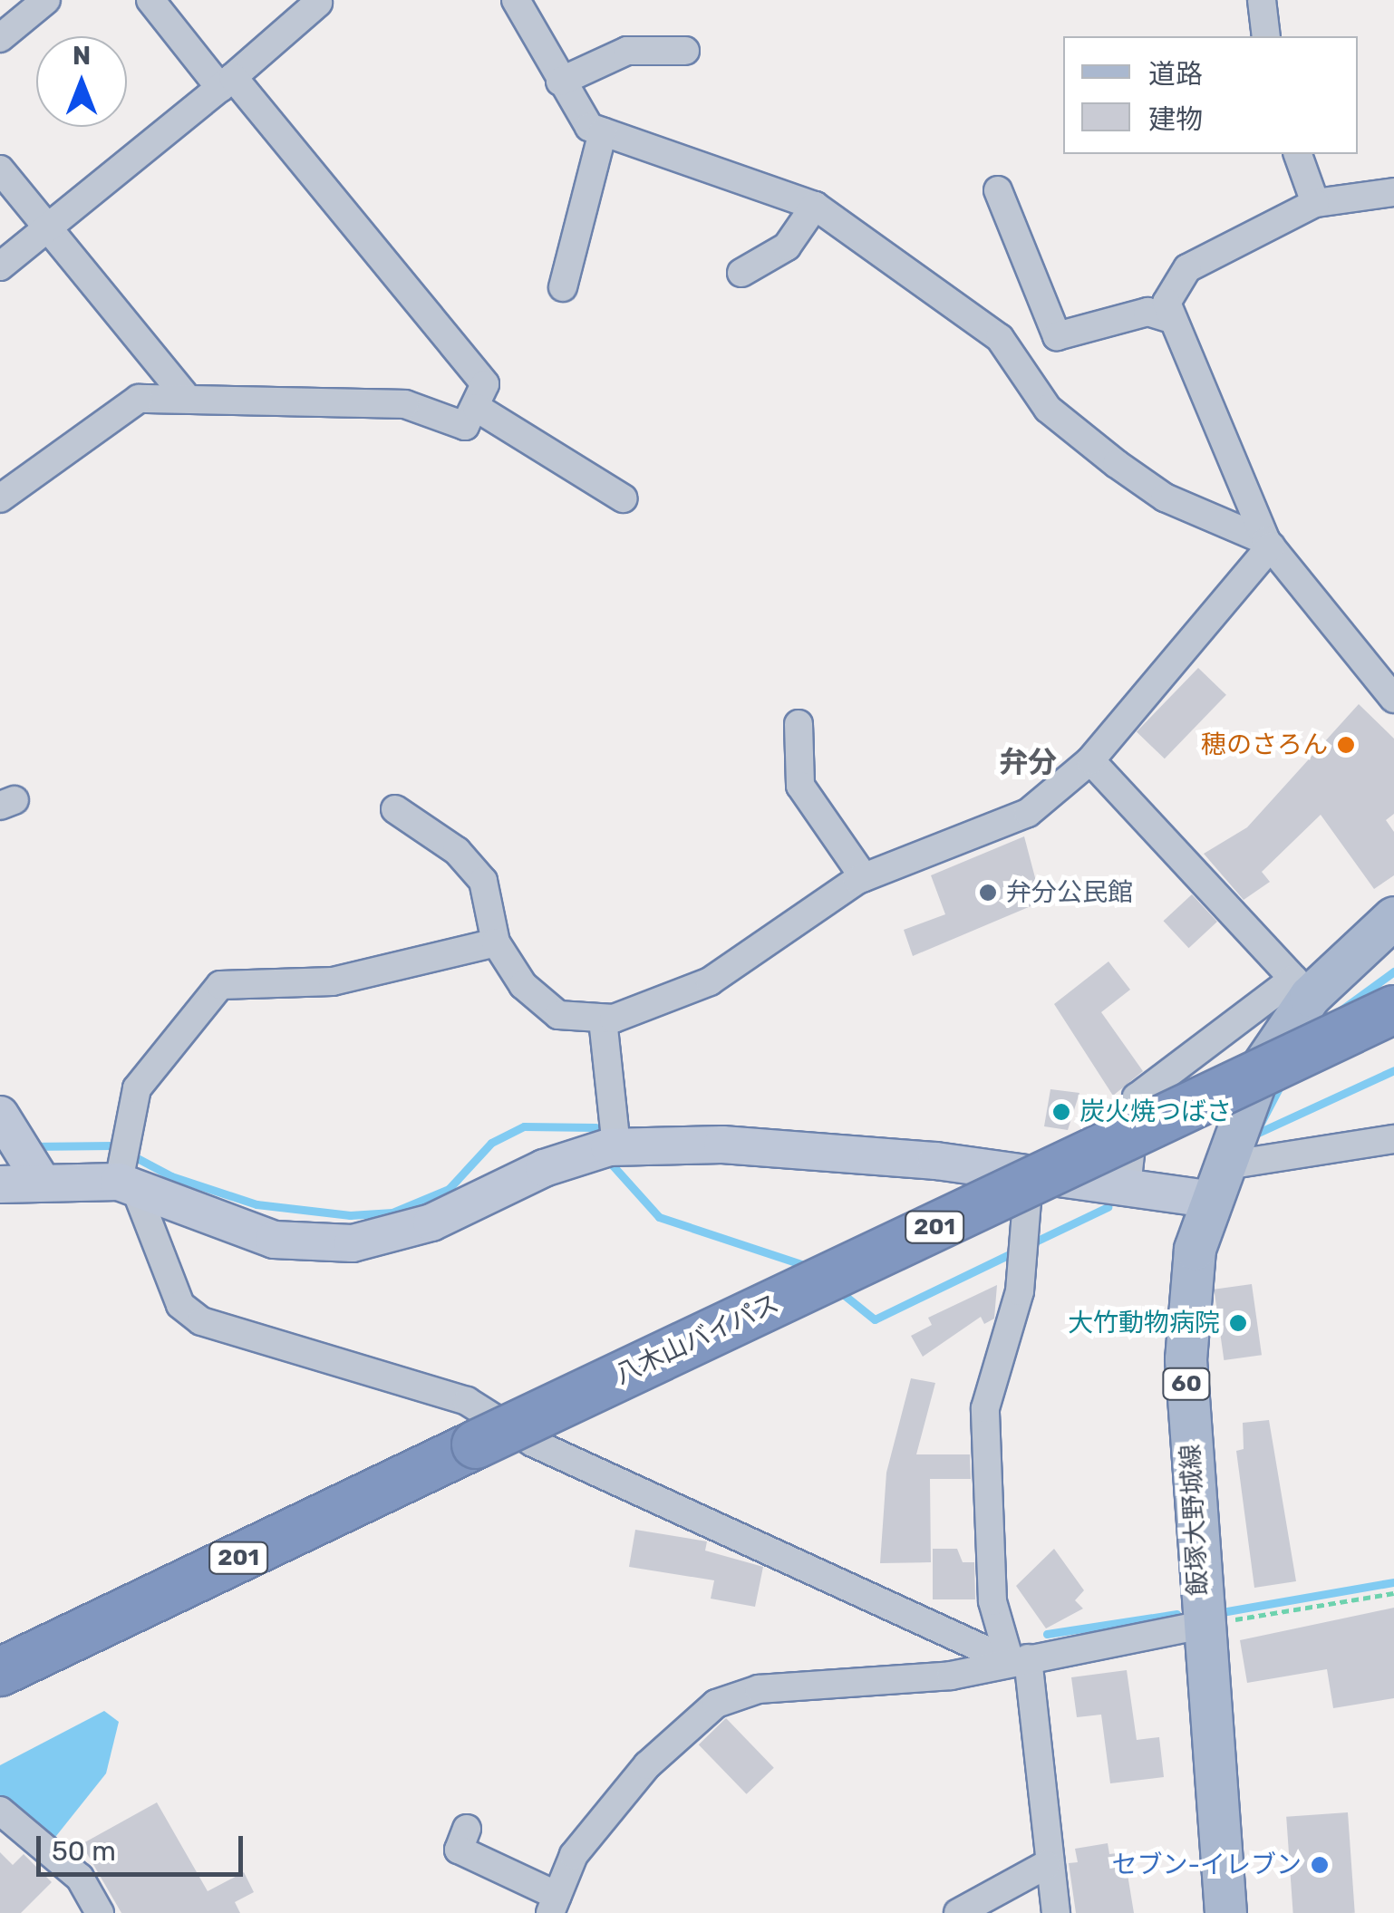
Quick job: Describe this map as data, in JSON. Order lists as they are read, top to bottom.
{
  "streets": {
    "highway": ["201", "八木山バイパス"],
    "main road": ["60", "飯塚大野城線"]
  },
  "districts": ["弁分"],
  "places": [
    "穂のさろん",
    "弁分公民館",
    "炭火焼つばさ",
    "大竹動物病院",
    "セブン-イレブン"
  ],
  "legend": ["道路", "建物"],
  "scale_bar": "50 m",
  "north": "top"
}
